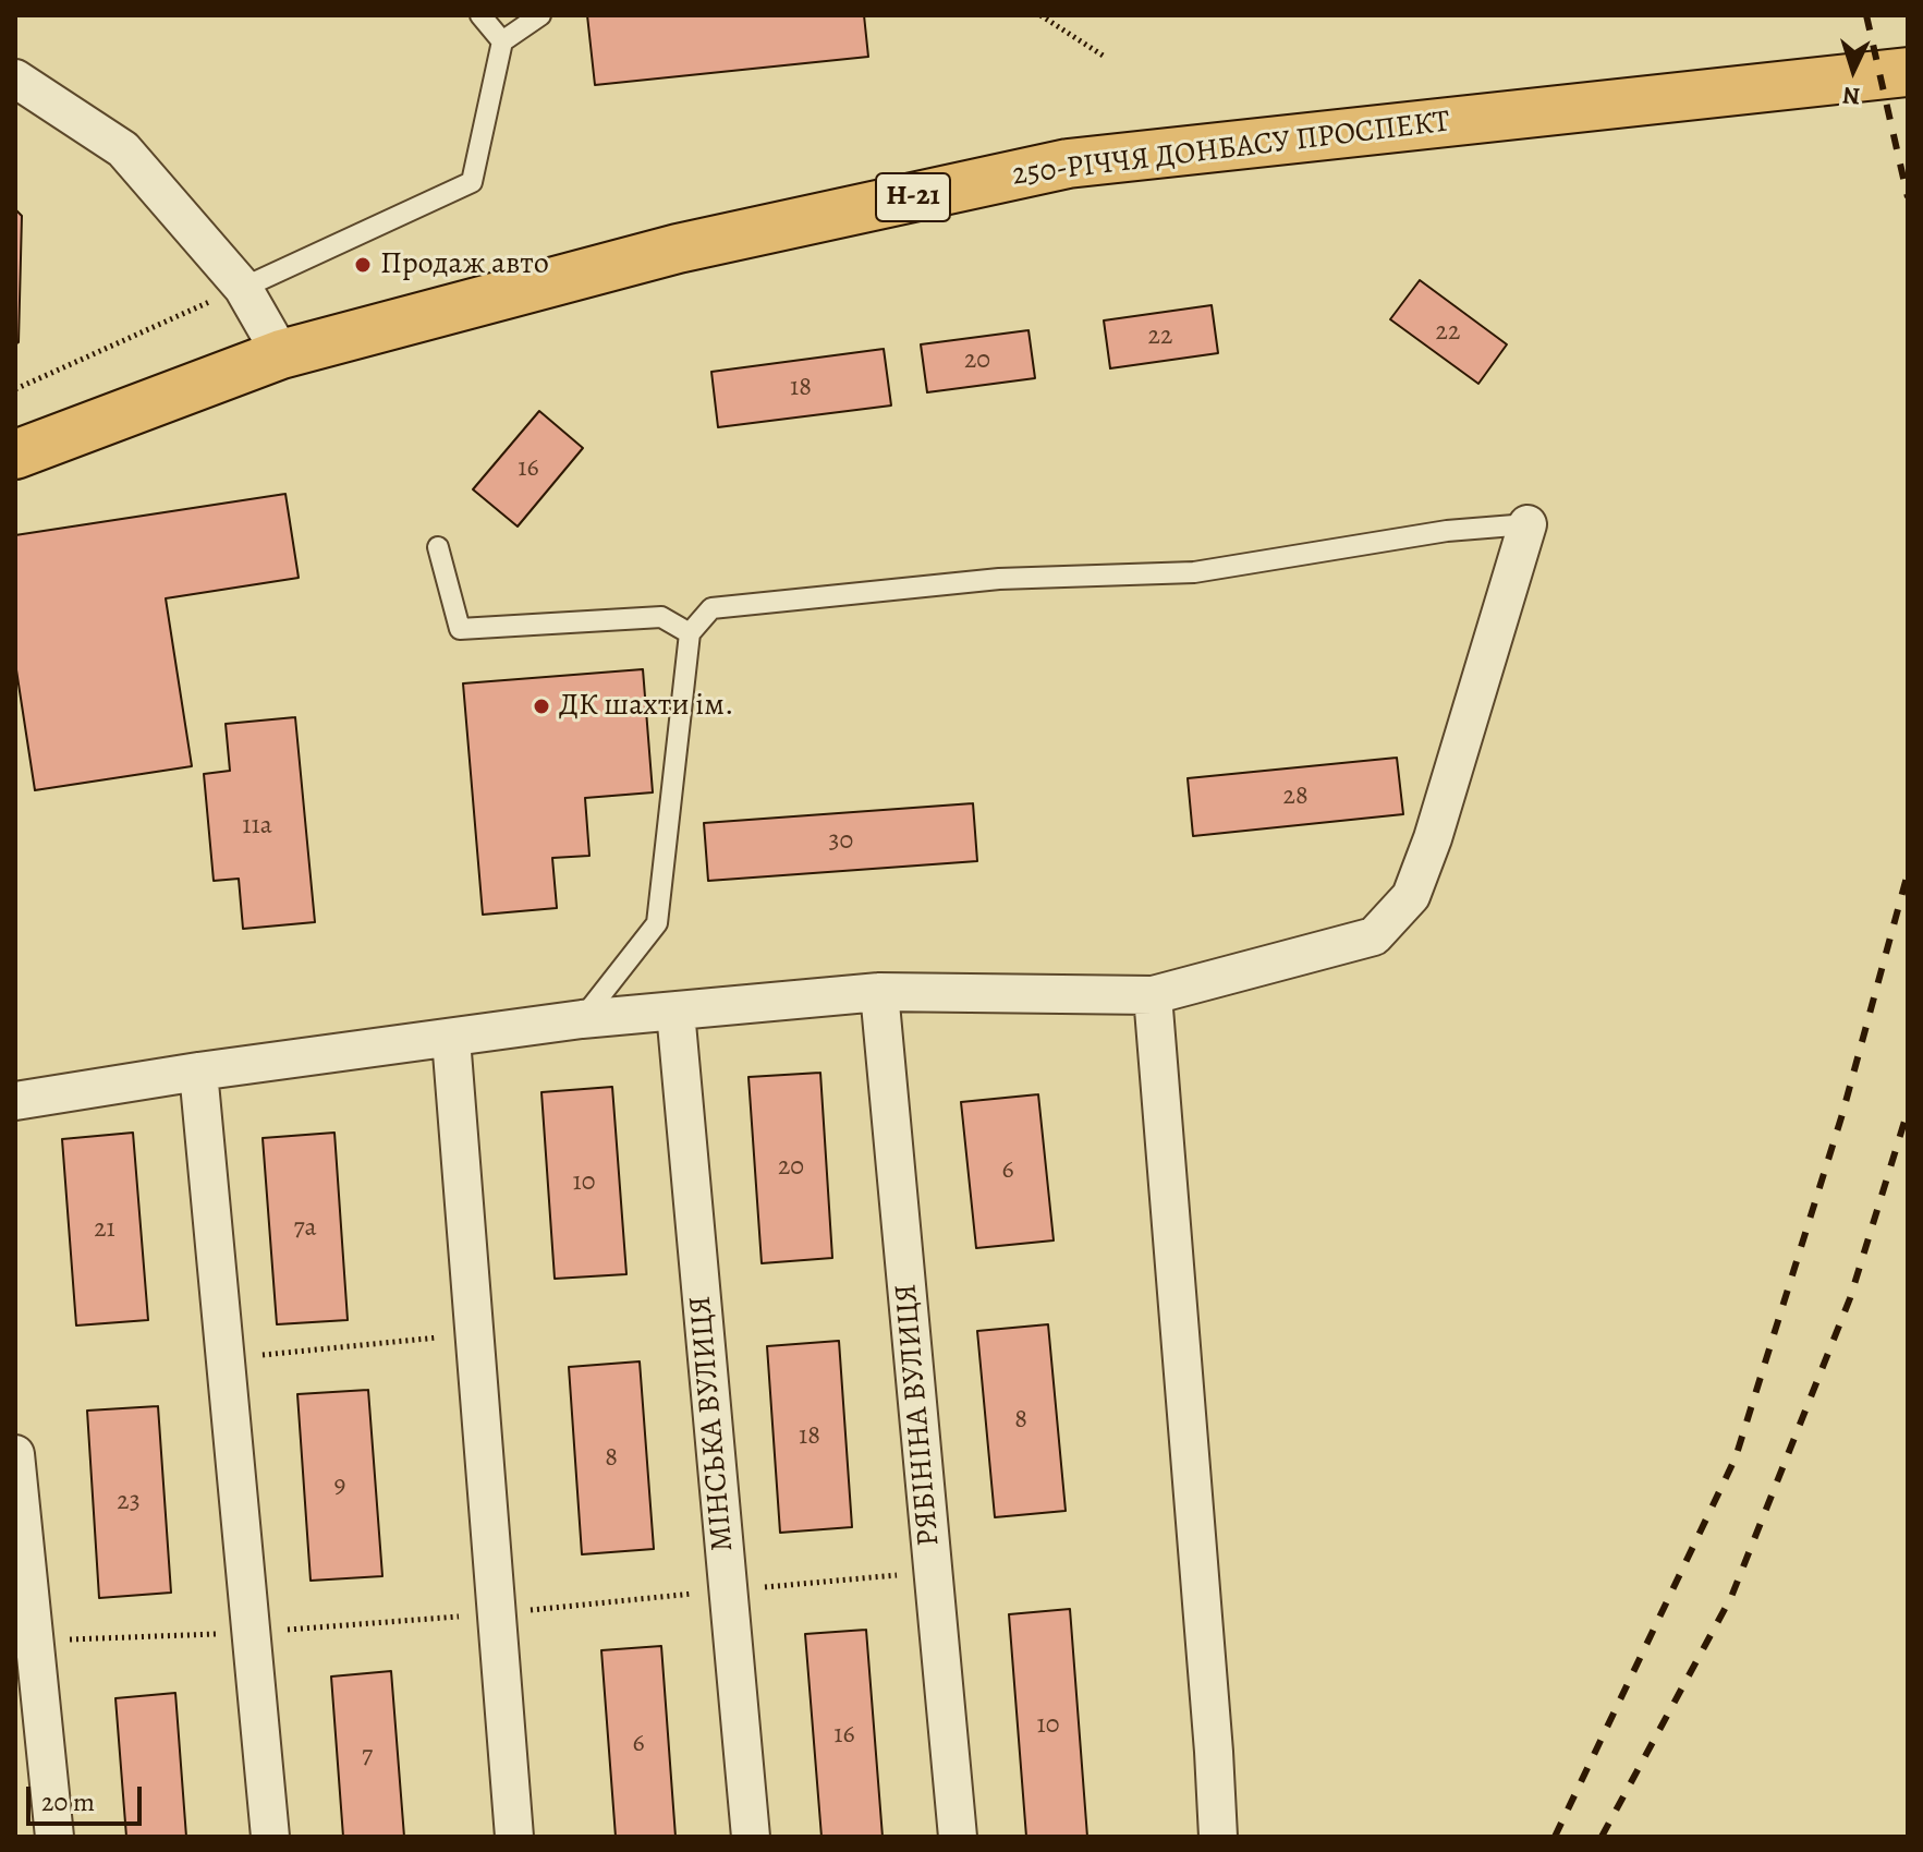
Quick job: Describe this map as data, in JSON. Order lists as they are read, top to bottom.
{
  "streets": {
    "main road": ["250-РІЧЧЯ ДОНБАСУ ПРОСПЕКТ", "Н-21"],
    "street": ["РЯБІНІНА ВУЛИЦЯ", "МІНСЬКА ВУЛИЦЯ"]
  },
  "places": ["Продаж авто", "ДК шахти ім."],
  "house_numbers": [
    "22",
    "22",
    "20",
    "18",
    "16",
    "28",
    "11а",
    "30",
    "20",
    "6",
    "10",
    "7а",
    "21",
    "8",
    "18",
    "8",
    "9",
    "23",
    "10",
    "16",
    "6",
    "7"
  ],
  "scale_bar": "20 m",
  "north": "bottom"
}
